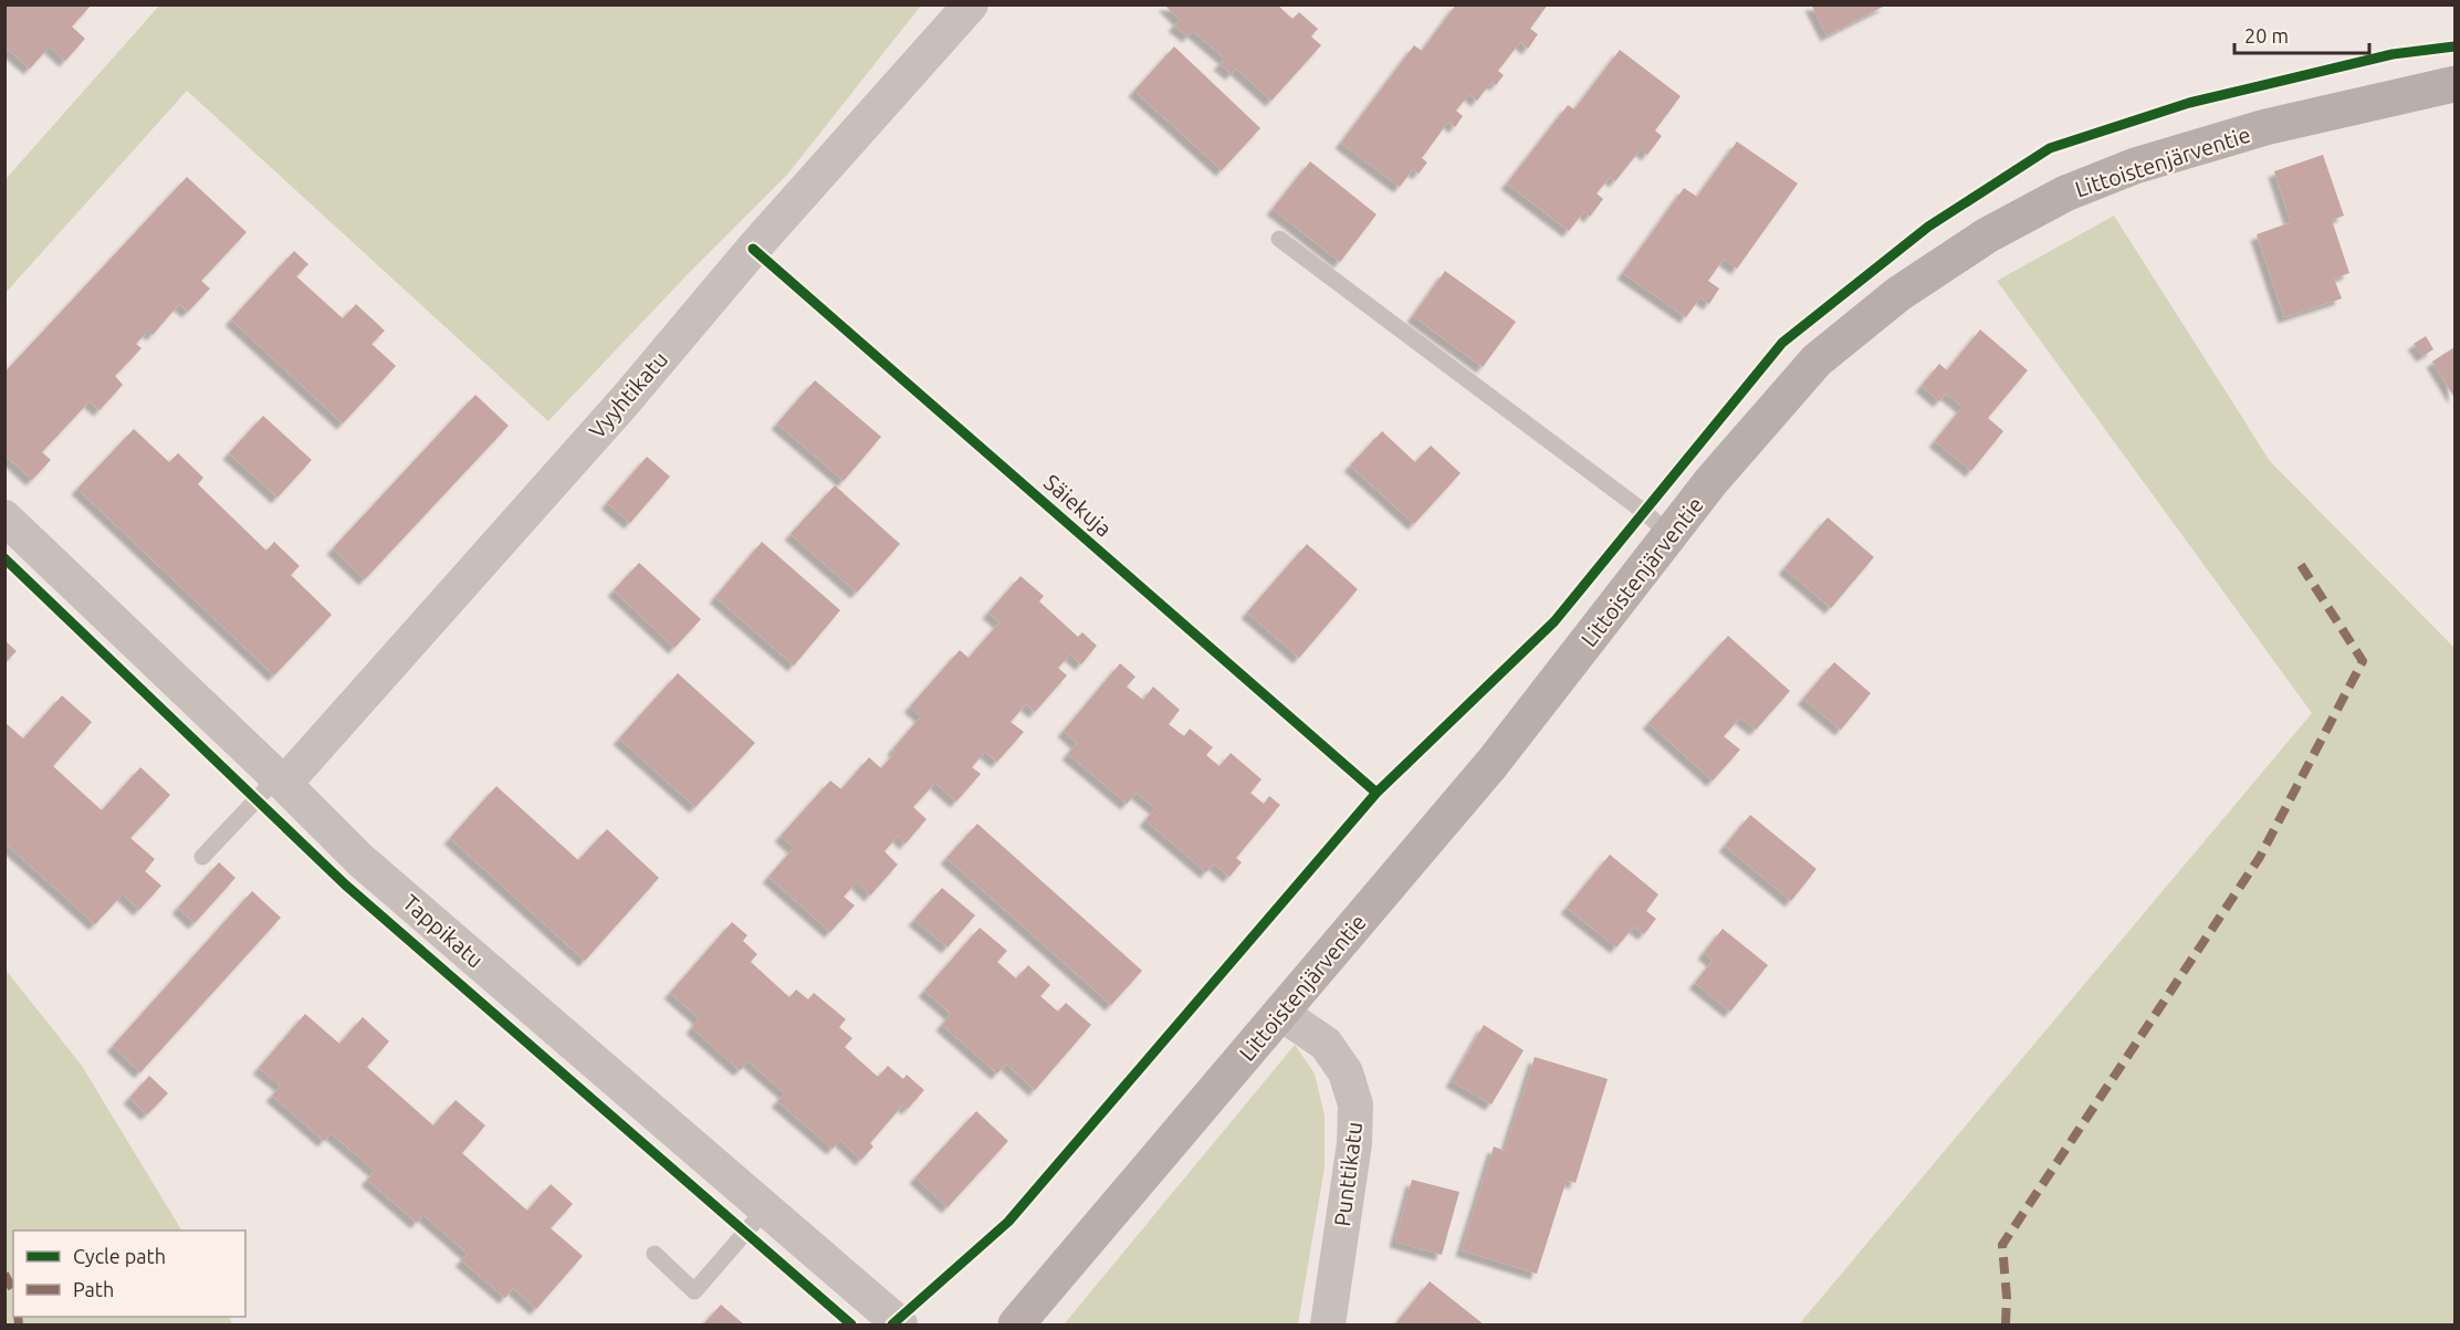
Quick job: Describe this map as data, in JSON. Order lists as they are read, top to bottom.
{
  "streets": {
    "street": [
      "Littoistenjärventie",
      "Vyyhtikatu",
      "Tappikatu",
      "Punttikatu"
    ],
    "cycle path": ["Säiekuja"]
  },
  "crossings": [
    ["Littoistenjärventie", "Punttikatu"],
    ["Vyyhtikatu", "Tappikatu"]
  ],
  "legend": ["Cycle path", "Path"],
  "scale_bar": "20 m"
}
